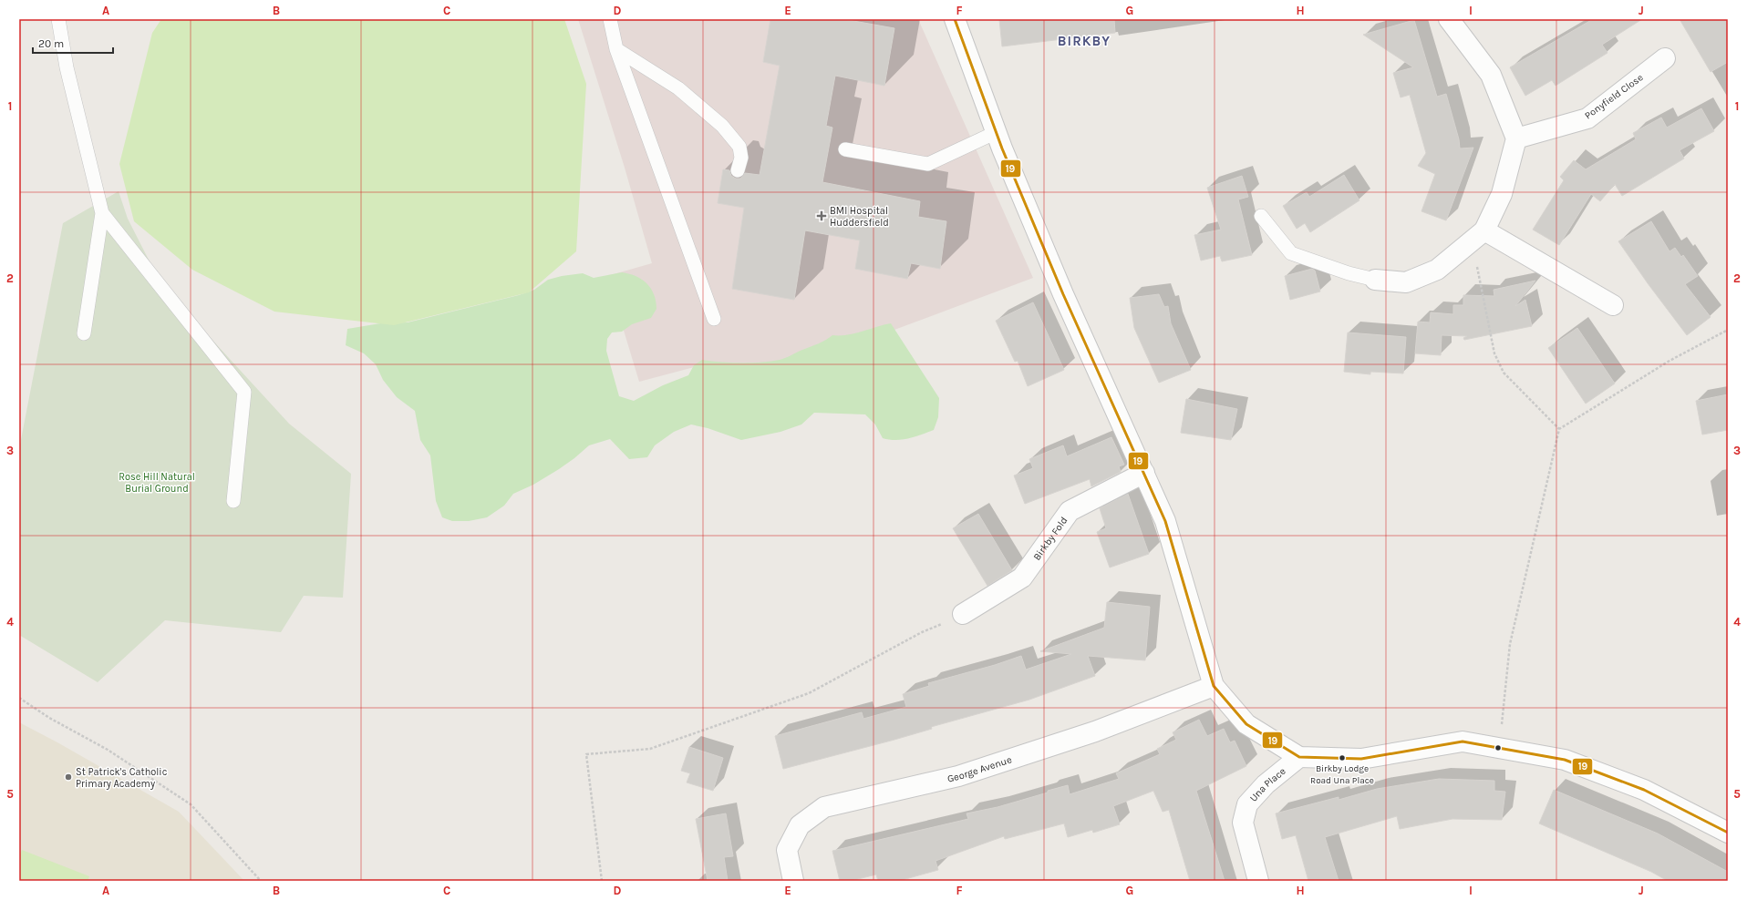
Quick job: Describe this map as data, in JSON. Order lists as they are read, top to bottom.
{
  "streets": {
    "street": [
      "Ponyfield Close",
      "Birkby Fold",
      "George Avenue",
      "Una Place"
    ]
  },
  "districts": ["BIRKBY"],
  "parks": ["Rose Hill Natural Burial Ground"],
  "places": {
    "health": ["BMI Hospital Huddersfield"],
    "other": ["Birkby Lodge Road Una Place", "St Patrick's Catholic Primary Academy"]
  },
  "lines": ["transit line 19"],
  "scale_bar": "20 m",
  "grid": {
    "columns": [
      "A",
      "B",
      "C",
      "D",
      "E",
      "F",
      "G",
      "H",
      "I",
      "J"
    ],
    "rows": [
      "1",
      "2",
      "3",
      "4",
      "5"
    ]
  }
}
